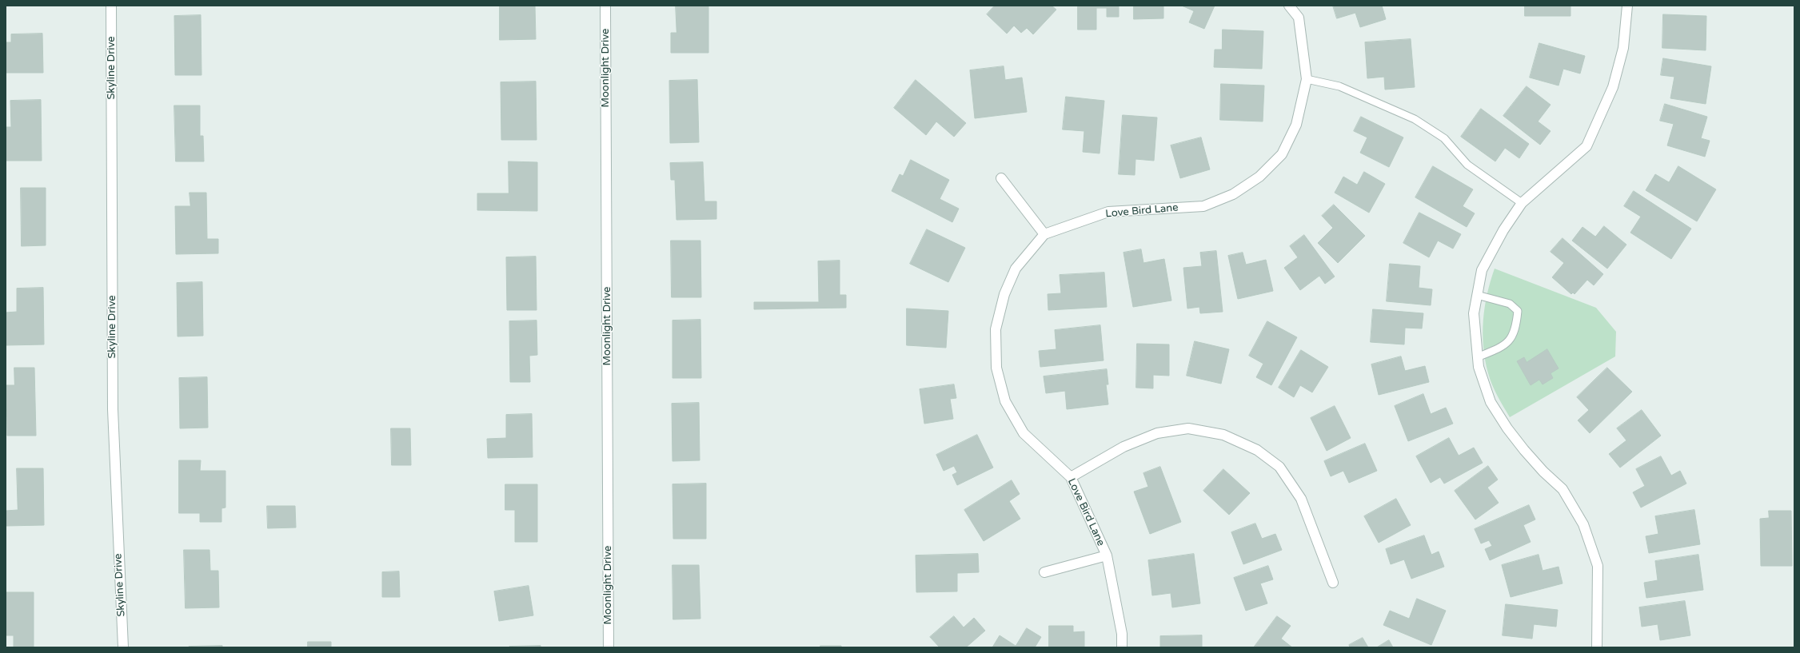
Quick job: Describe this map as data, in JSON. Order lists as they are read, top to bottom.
{
  "streets": {
    "street": ["Skyline Drive", "Moonlight Drive", "Love Bird Lane"]
  }
}
